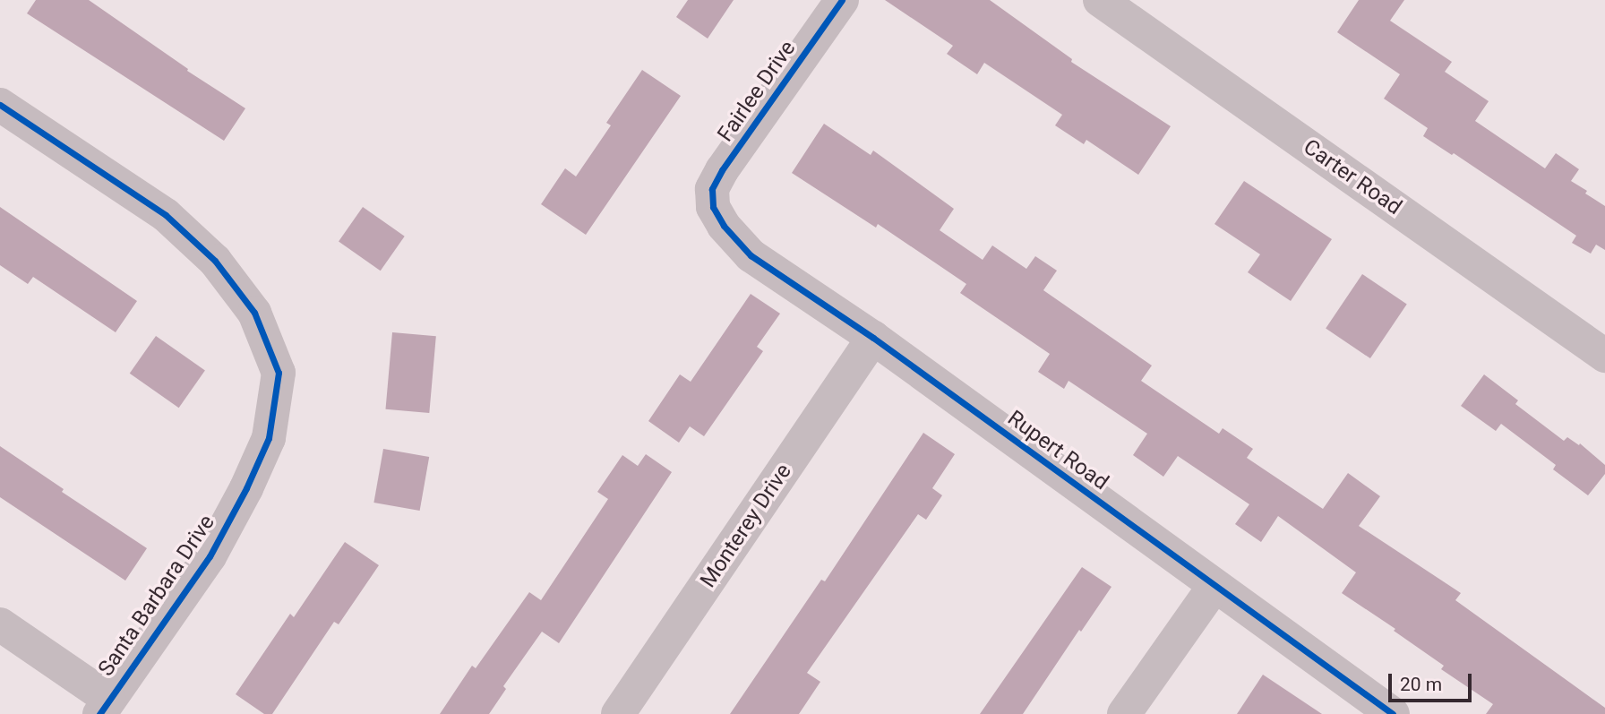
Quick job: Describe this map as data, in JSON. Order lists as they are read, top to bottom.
{
  "streets": {
    "street": [
      "Fairlee Drive",
      "Carter Road",
      "Rupert Road",
      "Monterey Drive",
      "Santa Barbara Drive"
    ]
  },
  "crossings": [
    ["Fairlee Drive", "Rupert Road"],
    ["Rupert Road", "Monterey Drive"]
  ],
  "scale_bar": "20 m"
}
